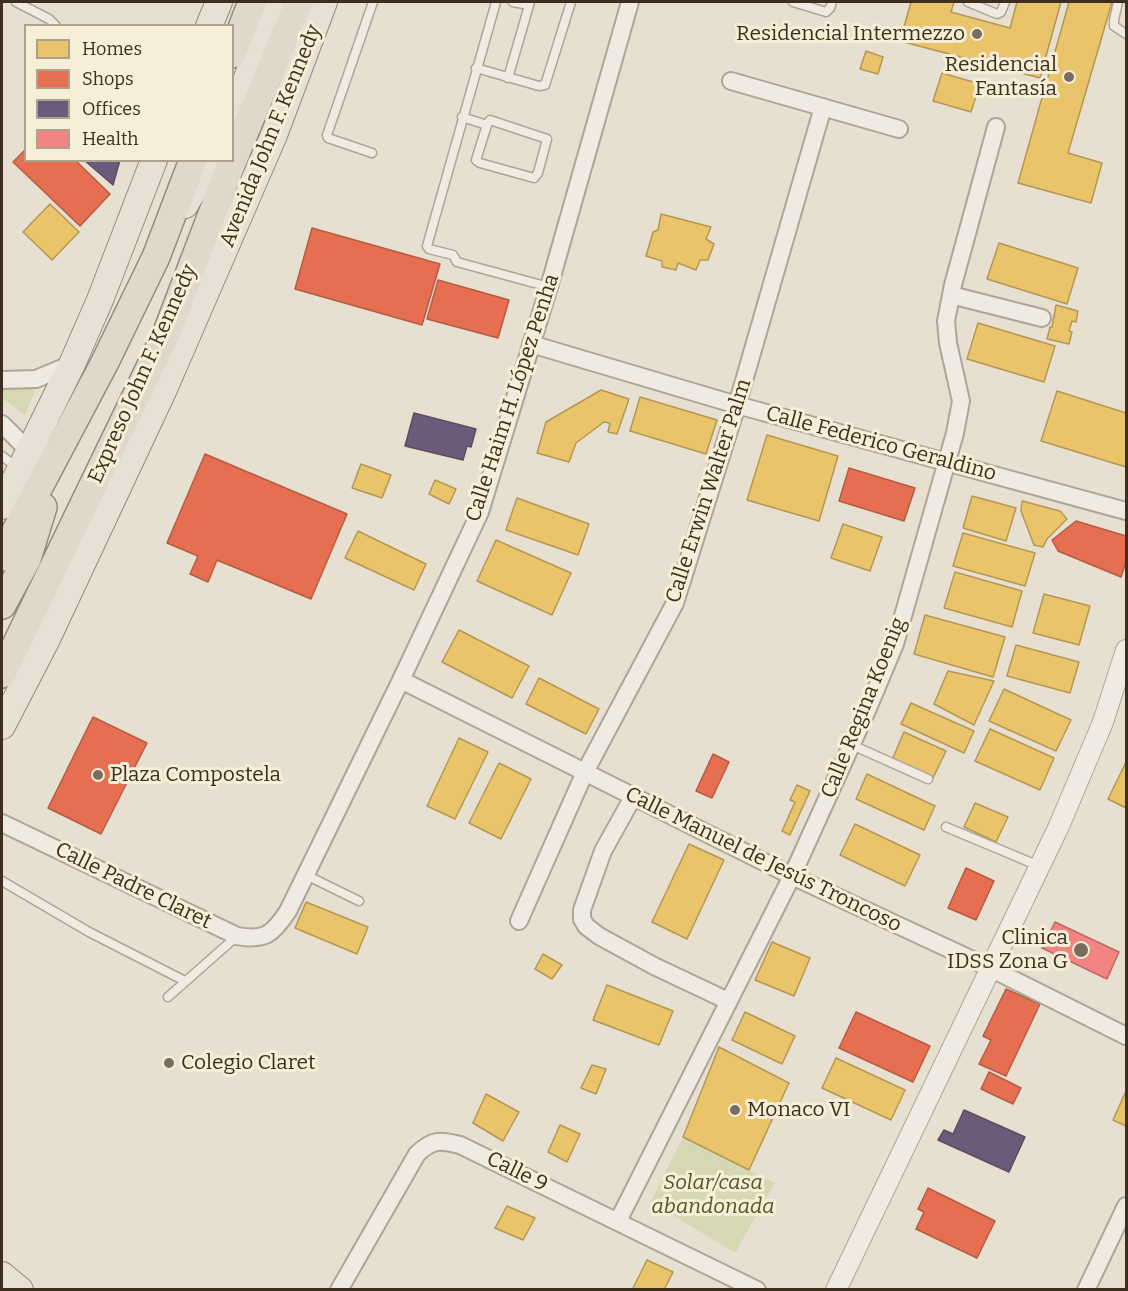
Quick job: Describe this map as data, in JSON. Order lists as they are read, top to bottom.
{
  "streets": {
    "highway": ["Expreso John F. Kennedy"],
    "main road": ["Avenida John F. Kennedy"],
    "street": [
      "Calle Haim H. López Penha",
      "Calle Federico Geraldino",
      "Calle Erwin Walter Palm",
      "Calle Regina Koenig",
      "Calle Manuel de Jesús Troncoso",
      "Calle Padre Claret",
      "Calle 9"
    ]
  },
  "crossings": [
    ["Calle Haim H. López Penha", "Calle Federico Geraldino"],
    ["Calle Haim H. López Penha", "Calle Manuel de Jesús Troncoso"],
    ["Calle Haim H. López Penha", "Calle Padre Claret"],
    ["Calle Federico Geraldino", "Calle Erwin Walter Palm"],
    ["Calle Federico Geraldino", "Calle Regina Koenig"],
    ["Calle Erwin Walter Palm", "Calle Manuel de Jesús Troncoso"],
    ["Calle Regina Koenig", "Calle Manuel de Jesús Troncoso"],
    ["Calle Regina Koenig", "Calle 9"]
  ],
  "parks": ["Solar/casa abandonada"],
  "places": [
    "Residencial Intermezzo",
    "Residencial Fantasía",
    "Plaza Compostela",
    "Clinica IDSS Zona G",
    "Colegio Claret",
    "Monaco VI"
  ],
  "legend": [
    "Homes",
    "Shops",
    "Offices",
    "Health"
  ]
}
